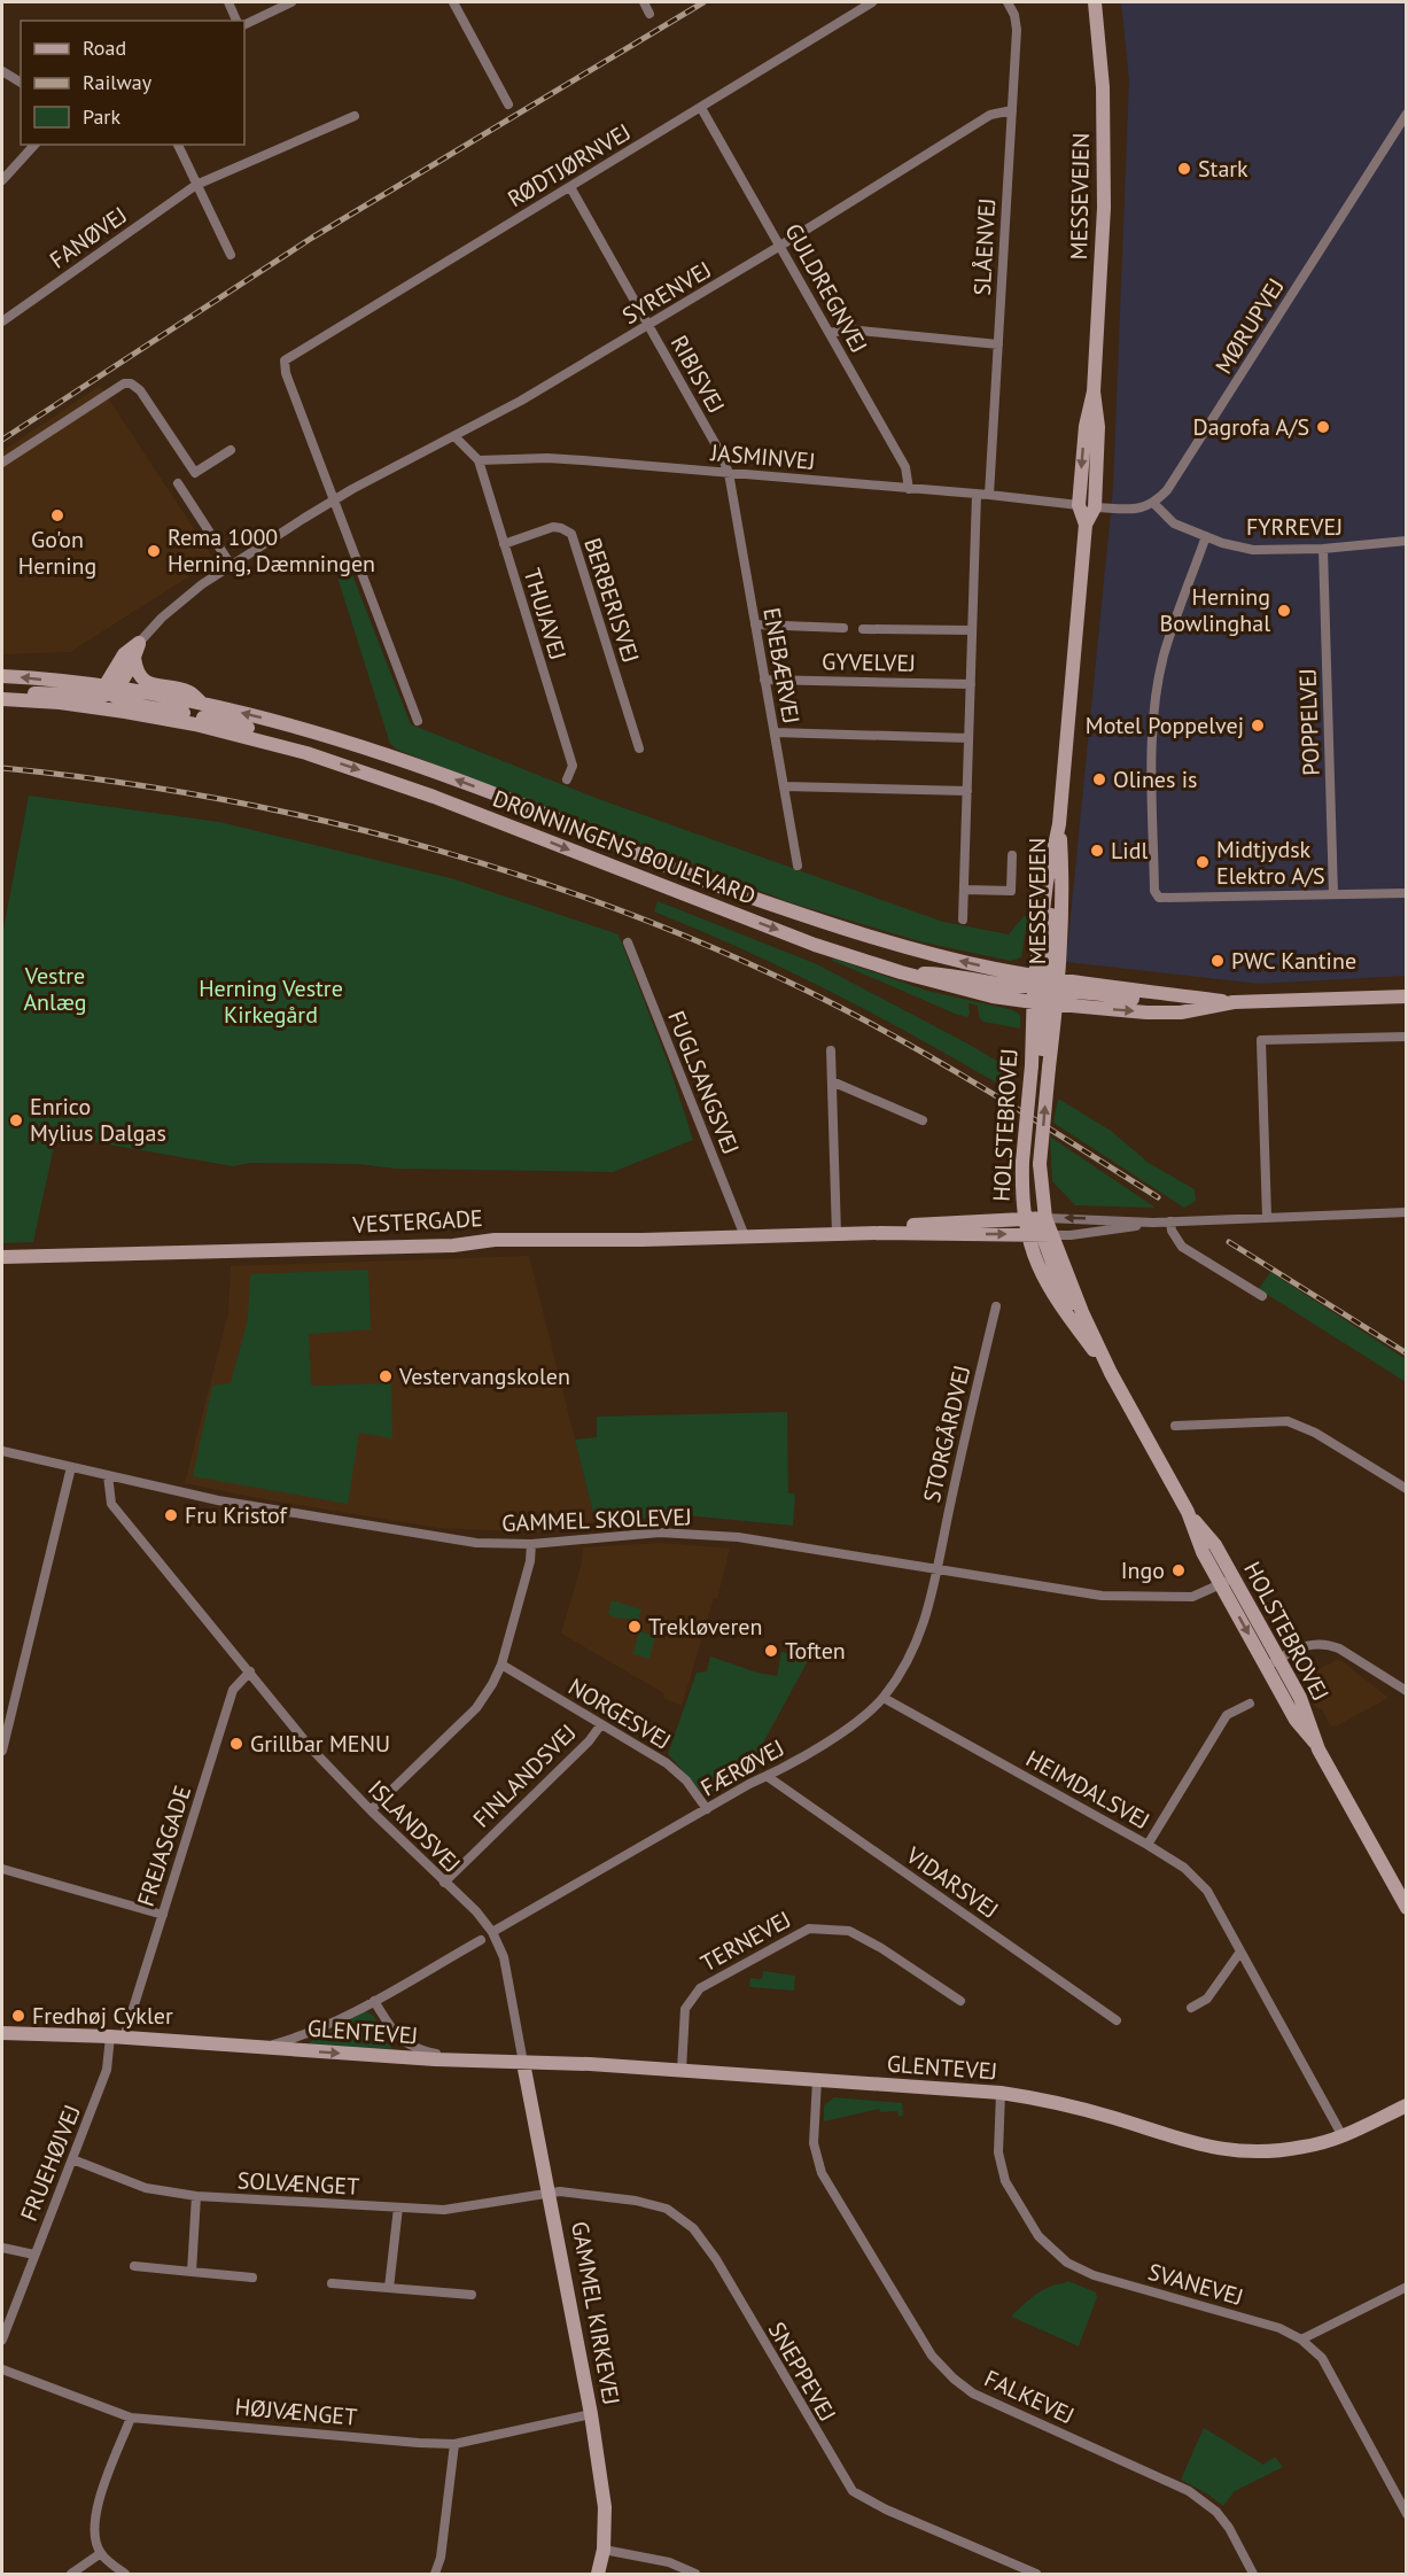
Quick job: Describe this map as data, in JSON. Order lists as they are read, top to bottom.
{
  "streets": {
    "main road": [
      "MESSEVEJEN",
      "DRONNINGENS BOULEVARD",
      "HOLSTEBROVEJ",
      "VESTERGADE",
      "GLENTEVEJ",
      "GAMMEL KIRKEVEJ"
    ],
    "street": [
      "RØDTJØRNVEJ",
      "FANØVEJ",
      "SLÅENVEJ",
      "GULDREGNVEJ",
      "SYRENVEJ",
      "MØRUPVEJ",
      "RIBISVEJ",
      "JASMINVEJ",
      "FYRREVEJ",
      "BERBERISVEJ",
      "THUJAVEJ",
      "GYVELVEJ",
      "ENEBÆRVEJ",
      "POPPELVEJ",
      "FUGLSANGSVEJ",
      "STORGÅRDVEJ",
      "GAMMEL SKOLEVEJ",
      "NORGESVEJ",
      "FÆRØVEJ",
      "FINLANDSVEJ",
      "HEIMDALSVEJ",
      "ISLANDSVEJ",
      "FREJASGADE",
      "VIDARSVEJ",
      "TERNEVEJ",
      "FRUEHØJVEJ",
      "SOLVÆNGET",
      "SVANEVEJ",
      "SNEPPEVEJ",
      "FALKEVEJ",
      "HØJVÆNGET"
    ]
  },
  "crossings": [
    ["RØDTJØRNVEJ", "GULDREGNVEJ"],
    ["RØDTJØRNVEJ", "SYRENVEJ"],
    ["RØDTJØRNVEJ", "RIBISVEJ"],
    ["MESSEVEJEN", "JASMINVEJ"],
    ["MESSEVEJEN", "DRONNINGENS BOULEVARD"],
    ["MESSEVEJEN", "HOLSTEBROVEJ"],
    ["SLÅENVEJ", "SYRENVEJ"],
    ["SLÅENVEJ", "JASMINVEJ"],
    ["GULDREGNVEJ", "SYRENVEJ"],
    ["GULDREGNVEJ", "JASMINVEJ"],
    ["SYRENVEJ", "RIBISVEJ"],
    ["MØRUPVEJ", "FYRREVEJ"],
    ["RIBISVEJ", "JASMINVEJ"],
    ["RIBISVEJ", "ENEBÆRVEJ"],
    ["JASMINVEJ", "THUJAVEJ"],
    ["JASMINVEJ", "ENEBÆRVEJ"],
    ["FYRREVEJ", "POPPELVEJ"],
    ["BERBERISVEJ", "THUJAVEJ"],
    ["GYVELVEJ", "ENEBÆRVEJ"],
    ["DRONNINGENS BOULEVARD", "HOLSTEBROVEJ"],
    ["FUGLSANGSVEJ", "VESTERGADE"],
    ["HOLSTEBROVEJ", "VESTERGADE"],
    ["HOLSTEBROVEJ", "GAMMEL SKOLEVEJ"],
    ["STORGÅRDVEJ", "GAMMEL SKOLEVEJ"],
    ["STORGÅRDVEJ", "FÆRØVEJ"],
    ["GAMMEL SKOLEVEJ", "FÆRØVEJ"],
    ["GAMMEL SKOLEVEJ", "ISLANDSVEJ"],
    ["NORGESVEJ", "FÆRØVEJ"],
    ["NORGESVEJ", "FINLANDSVEJ"],
    ["FÆRØVEJ", "HEIMDALSVEJ"],
    ["FÆRØVEJ", "ISLANDSVEJ"],
    ["FÆRØVEJ", "VIDARSVEJ"],
    ["FINLANDSVEJ", "ISLANDSVEJ"],
    ["HEIMDALSVEJ", "GLENTEVEJ"],
    ["ISLANDSVEJ", "FREJASGADE"],
    ["ISLANDSVEJ", "GLENTEVEJ"],
    ["ISLANDSVEJ", "GAMMEL KIRKEVEJ"],
    ["FREJASGADE", "GLENTEVEJ"],
    ["FREJASGADE", "FRUEHØJVEJ"],
    ["TERNEVEJ", "GLENTEVEJ"],
    ["GLENTEVEJ", "FRUEHØJVEJ"],
    ["GLENTEVEJ", "SVANEVEJ"],
    ["GLENTEVEJ", "GAMMEL KIRKEVEJ"],
    ["GLENTEVEJ", "FALKEVEJ"],
    ["FRUEHØJVEJ", "SOLVÆNGET"],
    ["SOLVÆNGET", "GAMMEL KIRKEVEJ"],
    ["SOLVÆNGET", "SNEPPEVEJ"],
    ["GAMMEL KIRKEVEJ", "SNEPPEVEJ"],
    ["GAMMEL KIRKEVEJ", "HØJVÆNGET"]
  ],
  "parks": ["Vestre Anlæg", "Herning Vestre Kirkegård"],
  "places": [
    "Stark",
    "Dagrofa A/S",
    "Go'on Herning",
    "Rema 1000 Herning, Dæmningen",
    "Herning Bowlinghal",
    "Motel Poppelvej",
    "Olines is",
    "Lidl",
    "Midtjydsk Elektro A/S",
    "PWC Kantine",
    "Enrico Mylius Dalgas",
    "Vestervangskolen",
    "Fru Kristof",
    "Ingo",
    "Trekløveren",
    "Toften",
    "Grillbar MENU",
    "Fredhøj Cykler"
  ],
  "legend": ["Road", "Railway", "Park"]
}
